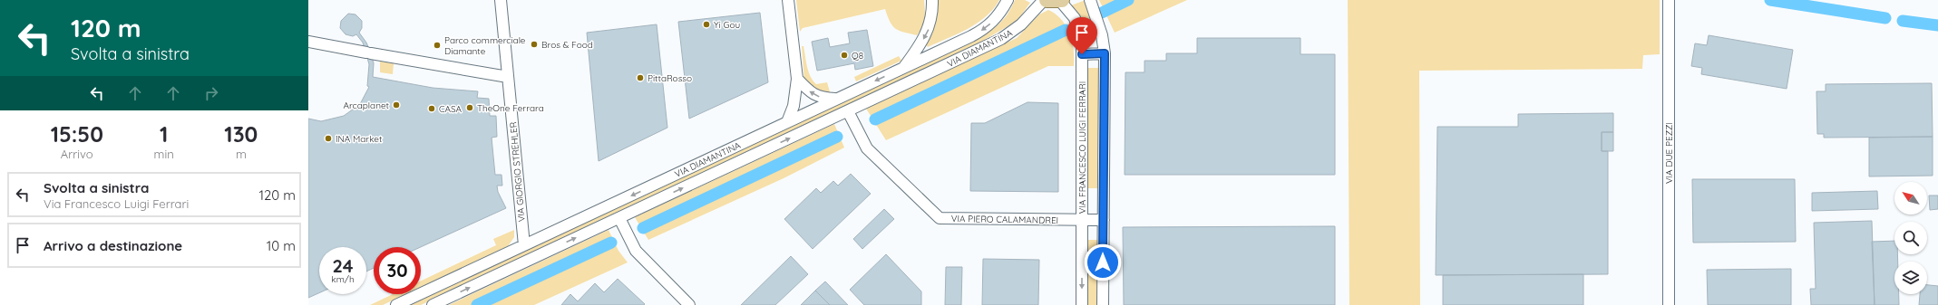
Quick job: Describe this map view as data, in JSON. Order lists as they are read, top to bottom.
{
  "streets": {
    "street": [
      "VIA DIAMANTINA",
      "VIA FRANCESCO LUIGI FERRARI",
      "VIA DUE PEZZI",
      "VIA GIORGIO STREHLER",
      "VIA PIERO CALAMANDREI"
    ]
  },
  "crossings": [
    ["VIA DIAMANTINA", "VIA FRANCESCO LUIGI FERRARI"],
    ["VIA DIAMANTINA", "VIA GIORGIO STREHLER"],
    ["VIA DIAMANTINA", "VIA PIERO CALAMANDREI"],
    ["VIA FRANCESCO LUIGI FERRARI", "VIA PIERO CALAMANDREI"]
  ],
  "places": [
    "Yi Gou",
    "Bros & Food",
    "Parco commerciale Diamante",
    "Q8",
    "PittaRosso",
    "Arcaplanet",
    "TheOne Ferrara",
    "CASA",
    "INA Market"
  ],
  "north": "top left",
  "page": {
    "turn": ["120 m", "Svolta a sinistra"],
    "eta": [
      "15:50",
      "Arrivo",
      "1",
      "min",
      "130",
      "m"
    ],
    "list": [
      {
        "name": "Svolta a sinistra",
        "note": "Via Francesco Luigi Ferrari",
        "value": "120 m"
      },
      {
        "name": "Arrivo a destinazione",
        "value": "10 m"
      }
    ],
    "speed": "24 km/h",
    "limit": "30"
  }
}
